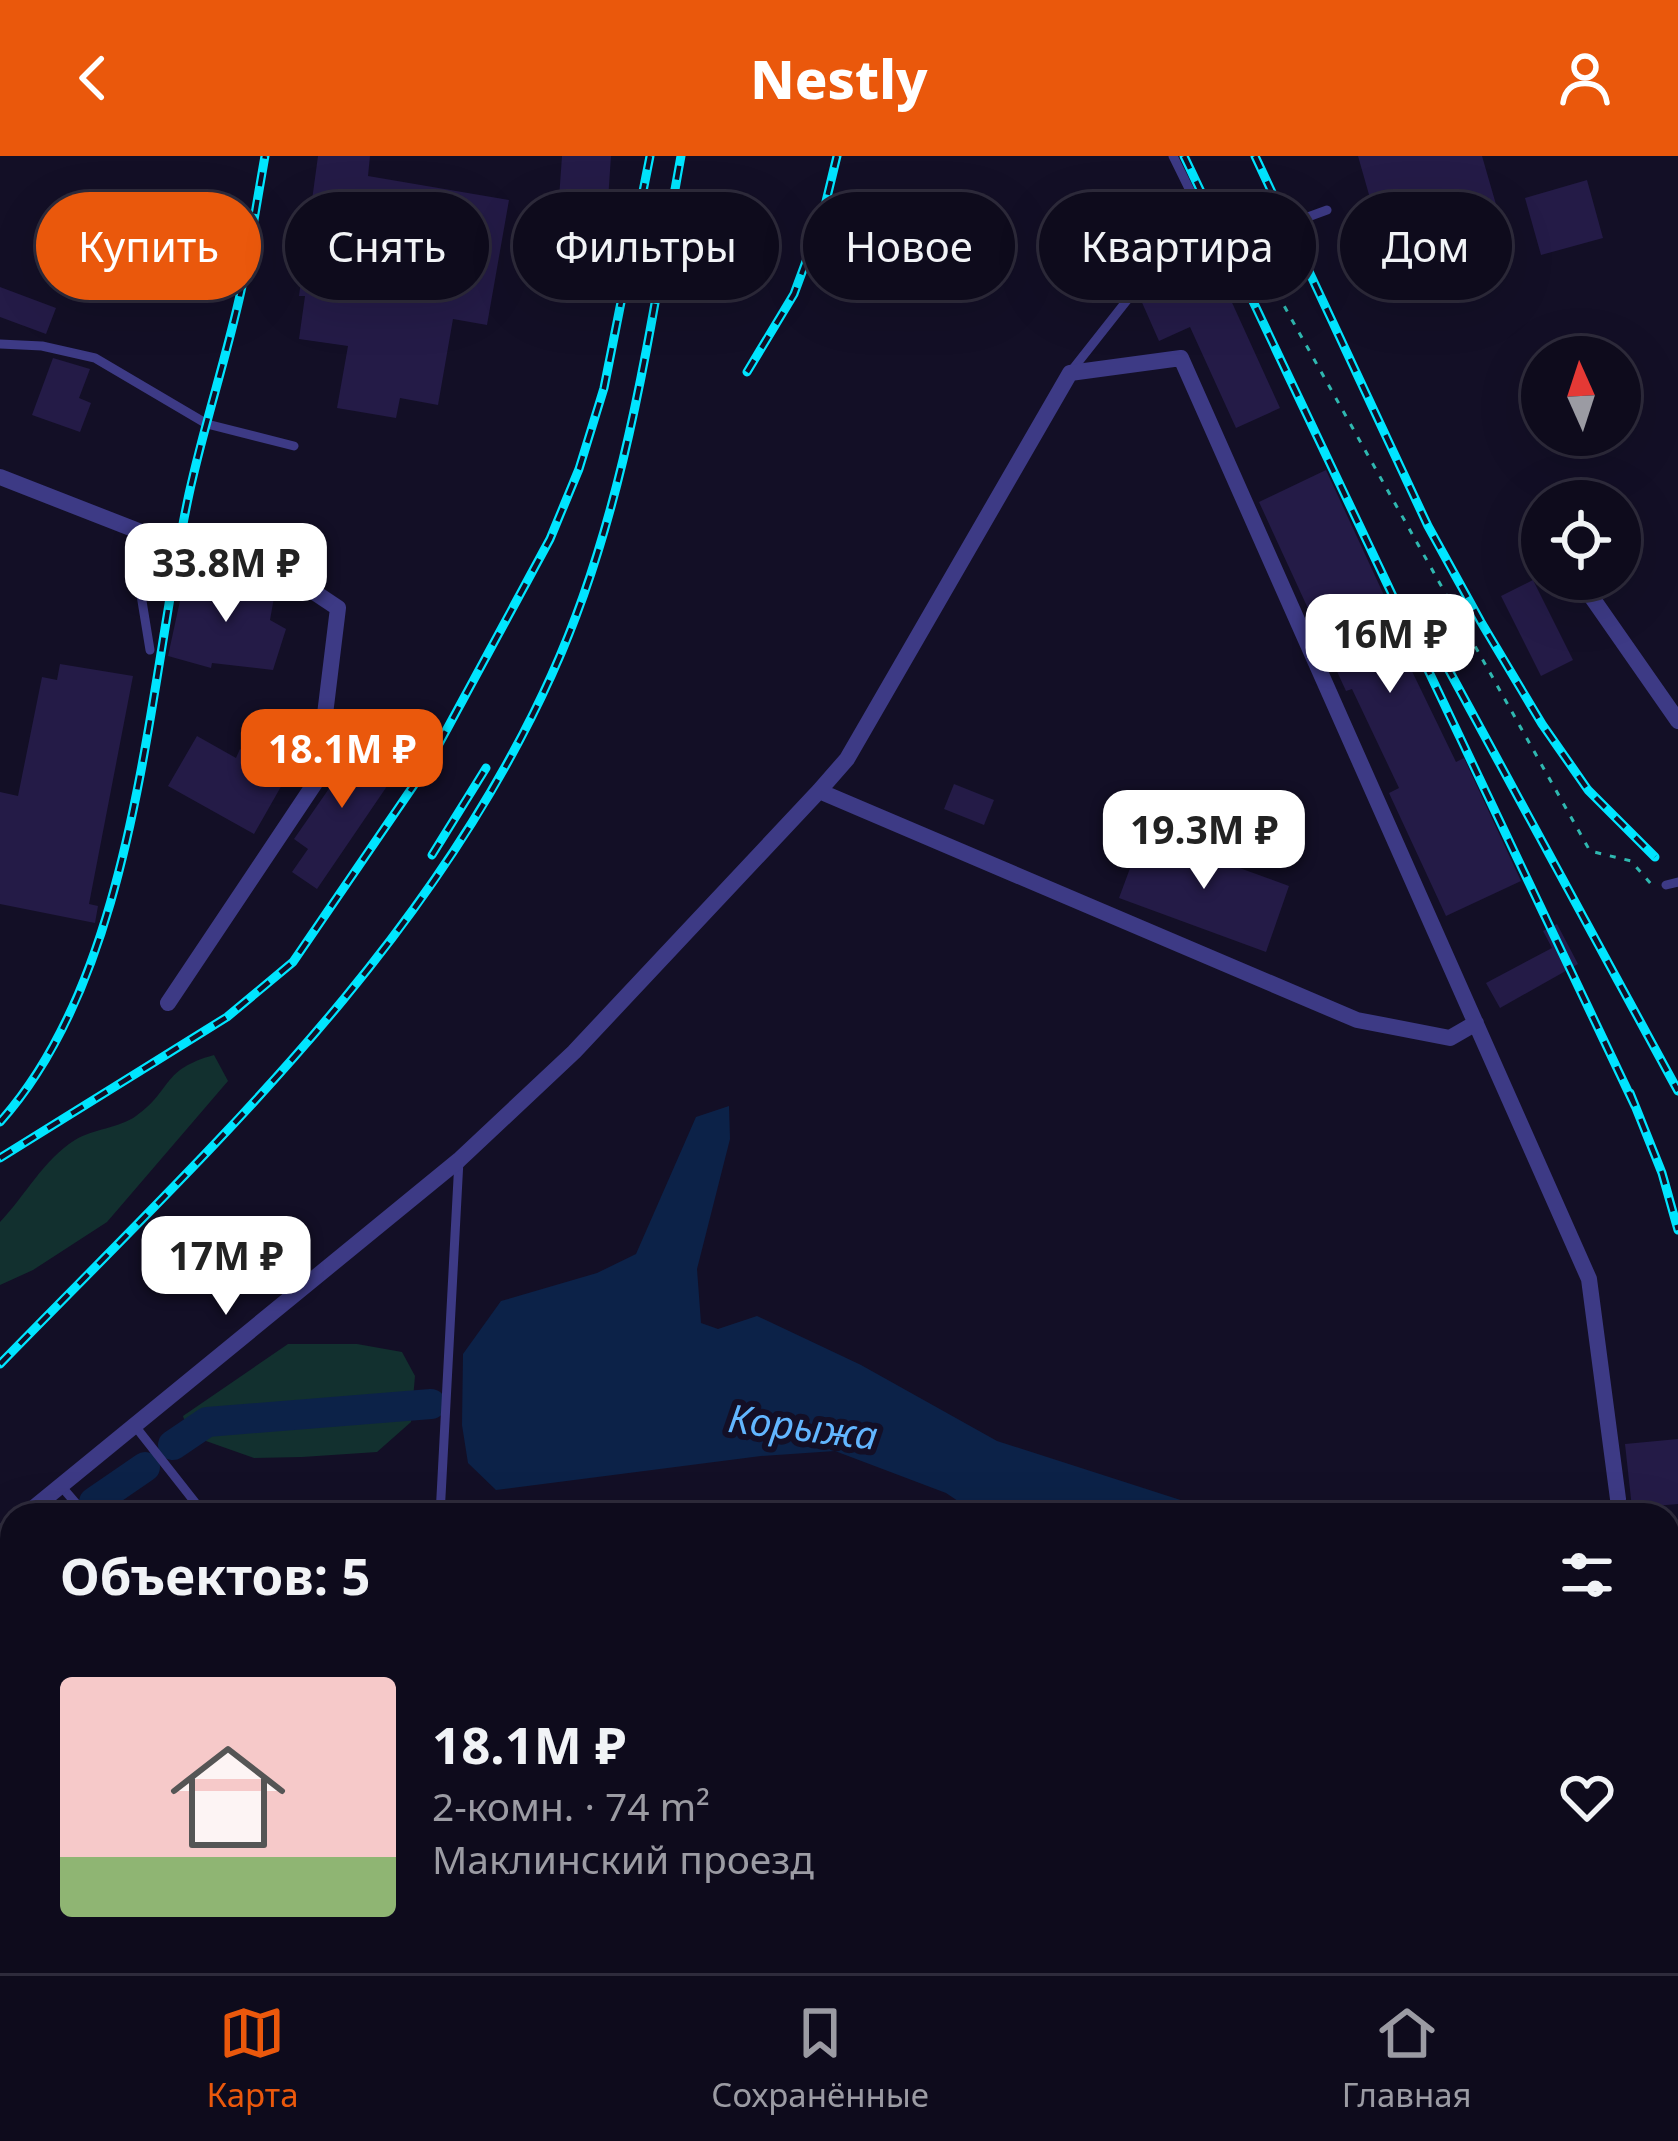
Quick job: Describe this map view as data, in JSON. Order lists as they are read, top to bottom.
{
  "water": ["Корыжа"],
  "north": "top",
  "page": {
    "header": "Nestly",
    "chip": [
      "Купить",
      "Снять",
      "Фильтры",
      "Новое",
      "Квартира",
      "Дом"
    ],
    "price": [
      "33.8M ₽",
      "16M ₽",
      "18.1M ₽",
      "19.3M ₽",
      "17M ₽"
    ],
    "heading": "Объектов: 5",
    "list": [
      {
        "name": "18.1M ₽",
        "note": "2-комн. · 74 m² · Маклинский проезд"
      }
    ],
    "tabs": ["Карта", "Сохранённые", "Главная"]
  }
}
